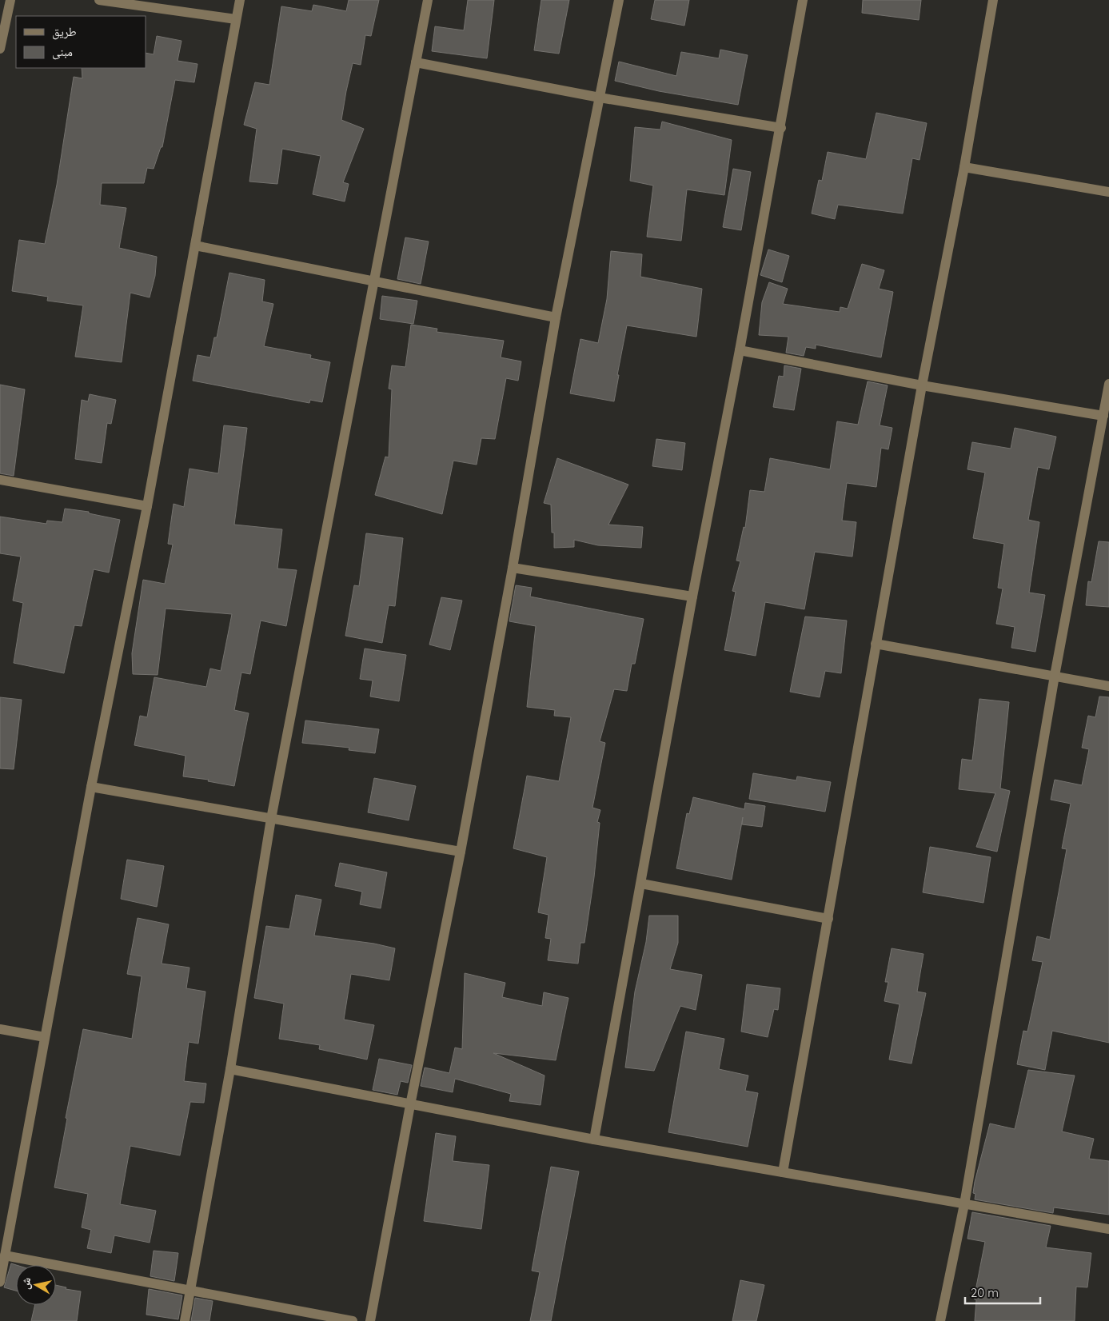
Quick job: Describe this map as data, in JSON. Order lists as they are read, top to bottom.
{
  "legend": ["طريق", "مبنى"],
  "scale_bar": "20 m",
  "north": "left"
}
